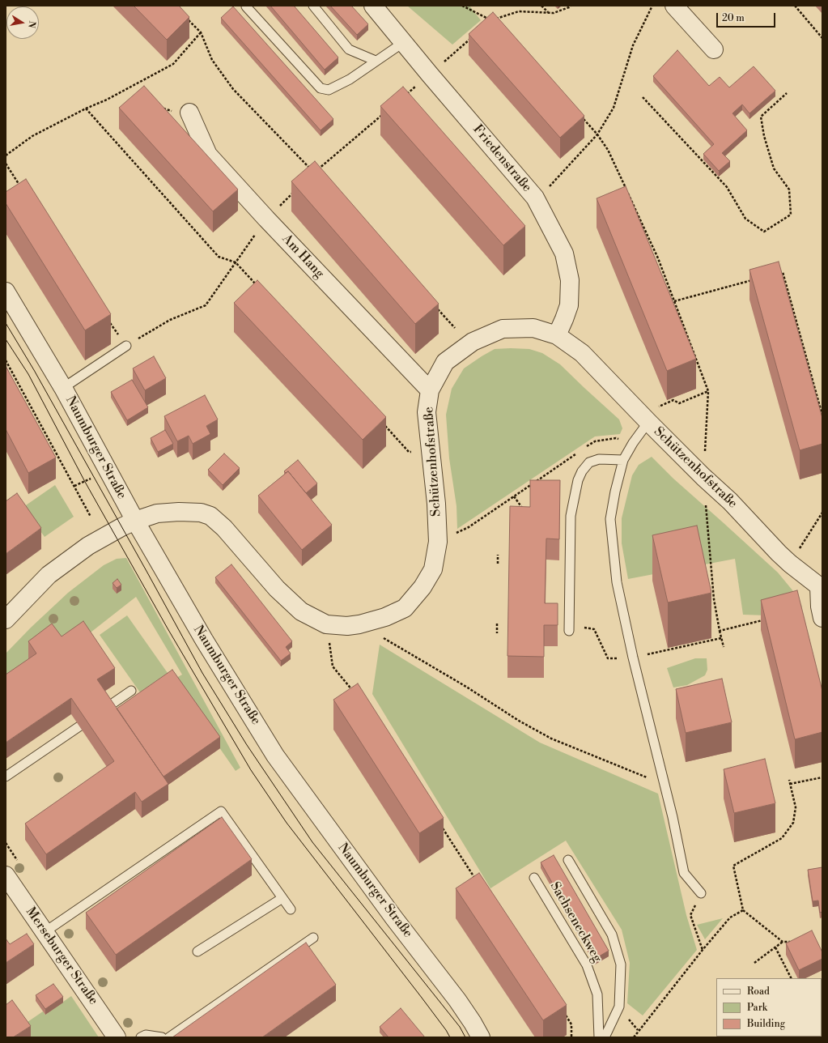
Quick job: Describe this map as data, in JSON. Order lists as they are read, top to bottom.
{
  "streets": {
    "street": [
      "Friedenstraße",
      "Am Hang",
      "Naumburger Straße",
      "Schützenhofstraße",
      "Merseburger Straße"
    ],
    "lane": ["Sachseneckweg"]
  },
  "crossings": [
    ["Friedenstraße", "Schützenhofstraße"],
    ["Am Hang", "Schützenhofstraße"],
    ["Naumburger Straße", "Schützenhofstraße"]
  ],
  "legend": ["Road", "Park", "Building"],
  "scale_bar": "20 m",
  "north": "right"
}
